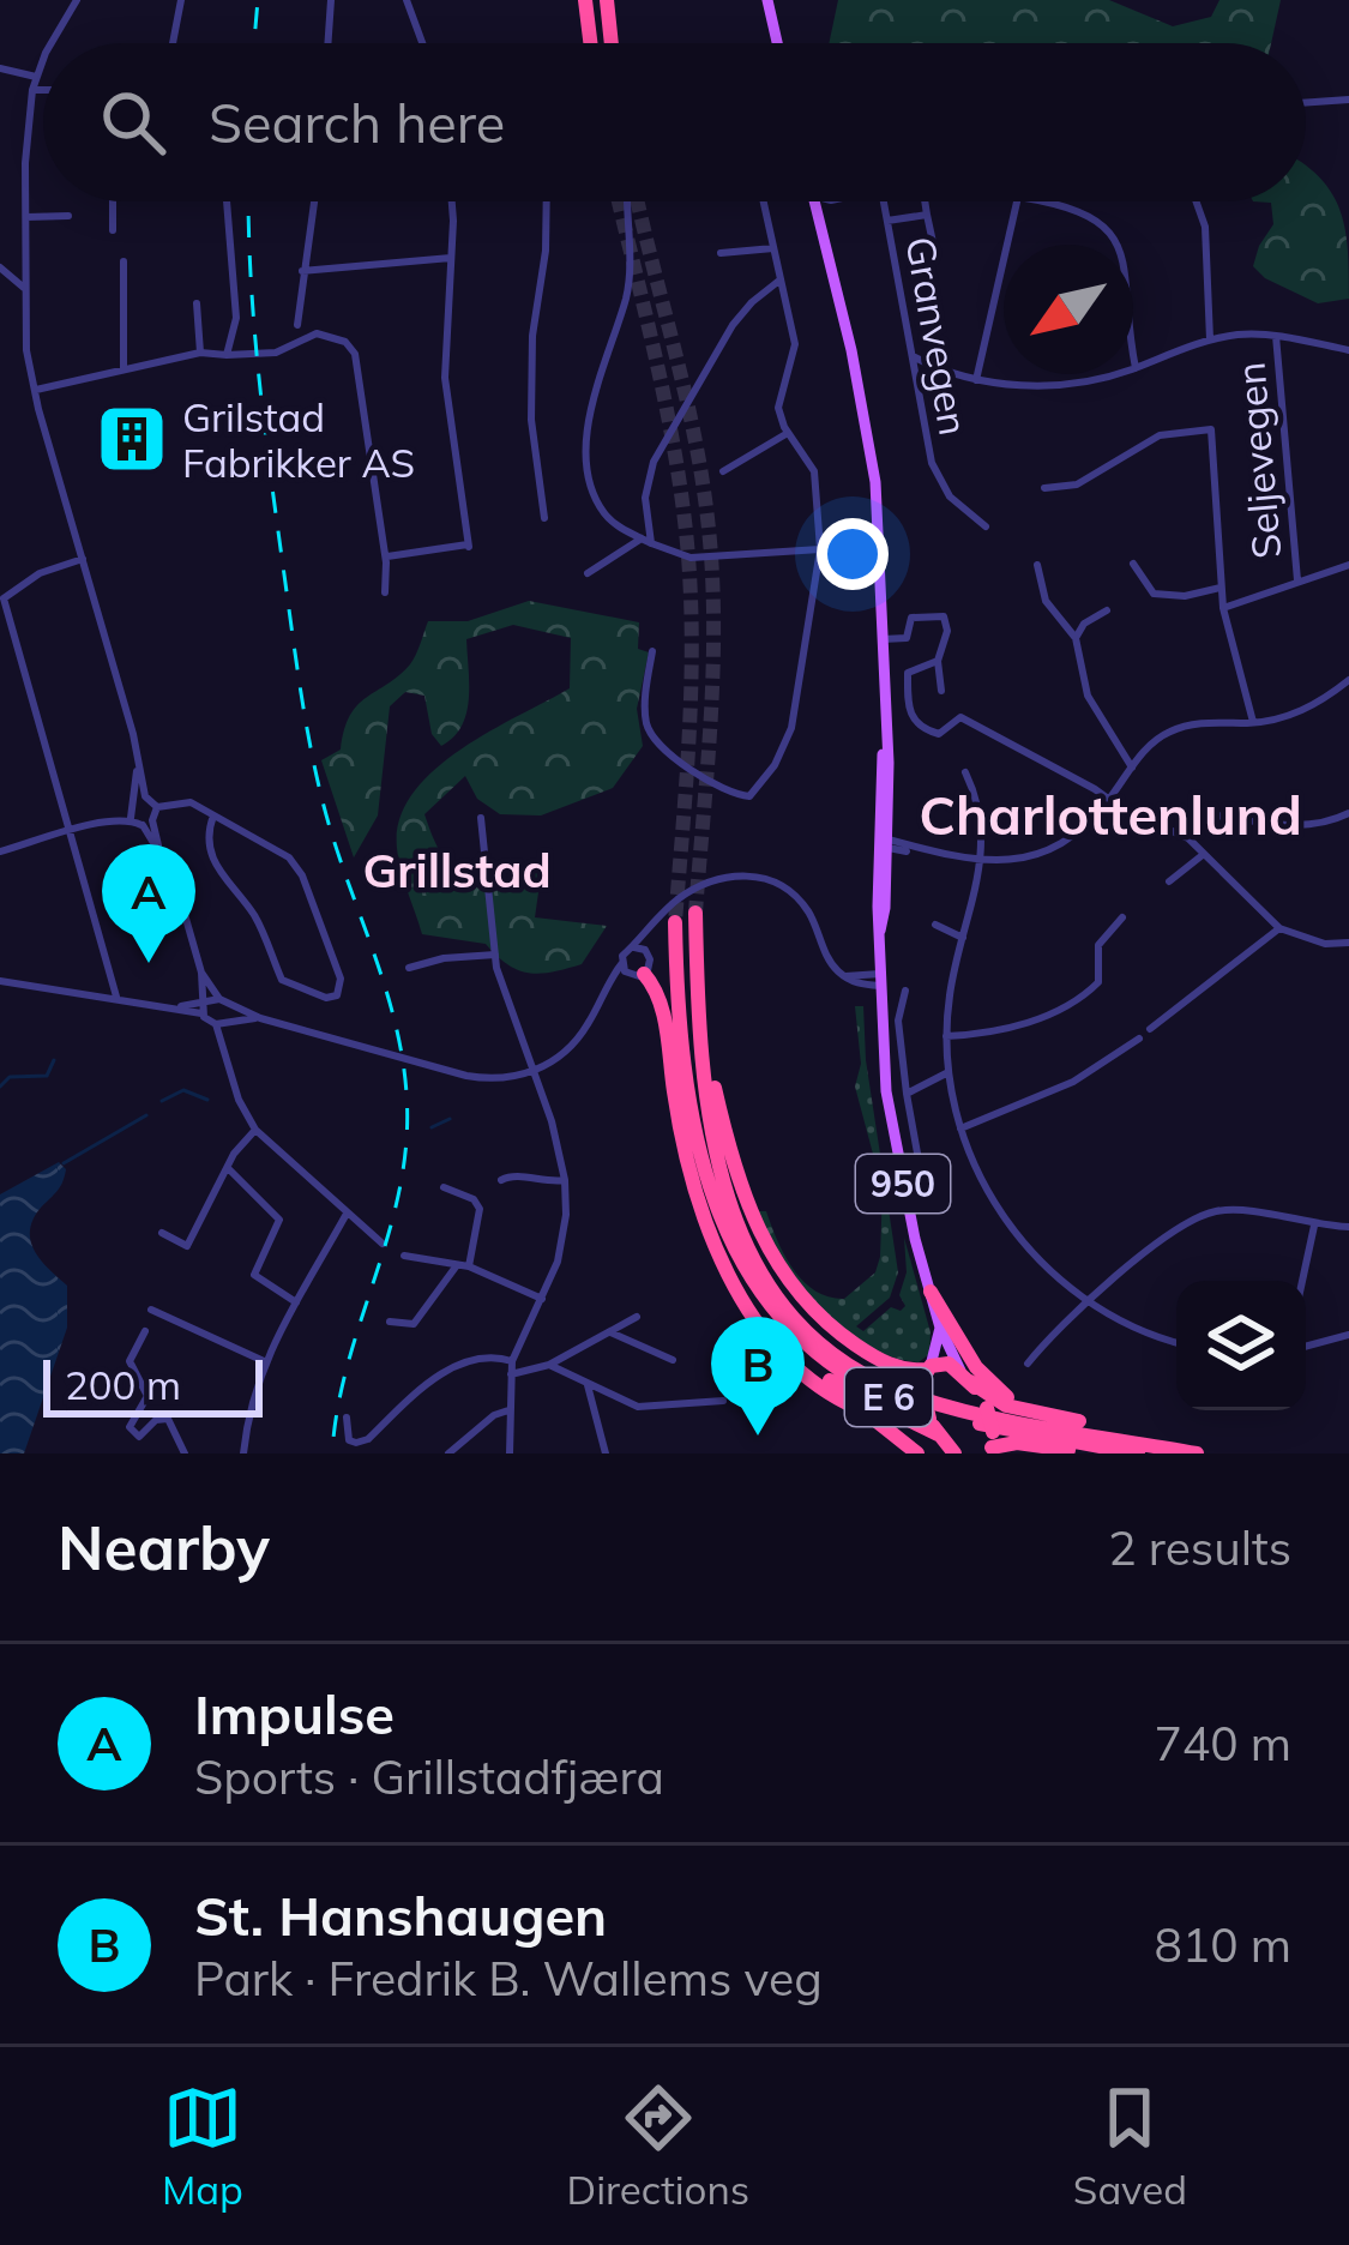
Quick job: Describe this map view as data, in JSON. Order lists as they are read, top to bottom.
{
  "streets": {
    "highway": ["E 6"],
    "main road": ["950"],
    "street": ["Granvegen", "Seljevegen"]
  },
  "crossings": [
    ["Granvegen", "950"],
    ["950", "E 6"]
  ],
  "districts": ["Charlottenlund", "Grillstad"],
  "places": {
    "building": ["Grilstad Fabrikker AS"]
  },
  "scale_bar": "200 m",
  "north": "bottom left",
  "page": {
    "search": "Search here",
    "pins": ["A", "B"],
    "scale": "200 m",
    "heading": ["Nearby", "2 results"],
    "list": [
      {
        "mark": "A",
        "name": "Impulse",
        "note": "Sports · Grillstadfjæra",
        "value": "740 m"
      },
      {
        "mark": "B",
        "name": "St. Hanshaugen",
        "note": "Park · Fredrik B. Wallems veg",
        "value": "810 m"
      }
    ],
    "nav": ["Map", "Directions", "Saved"]
  }
}
